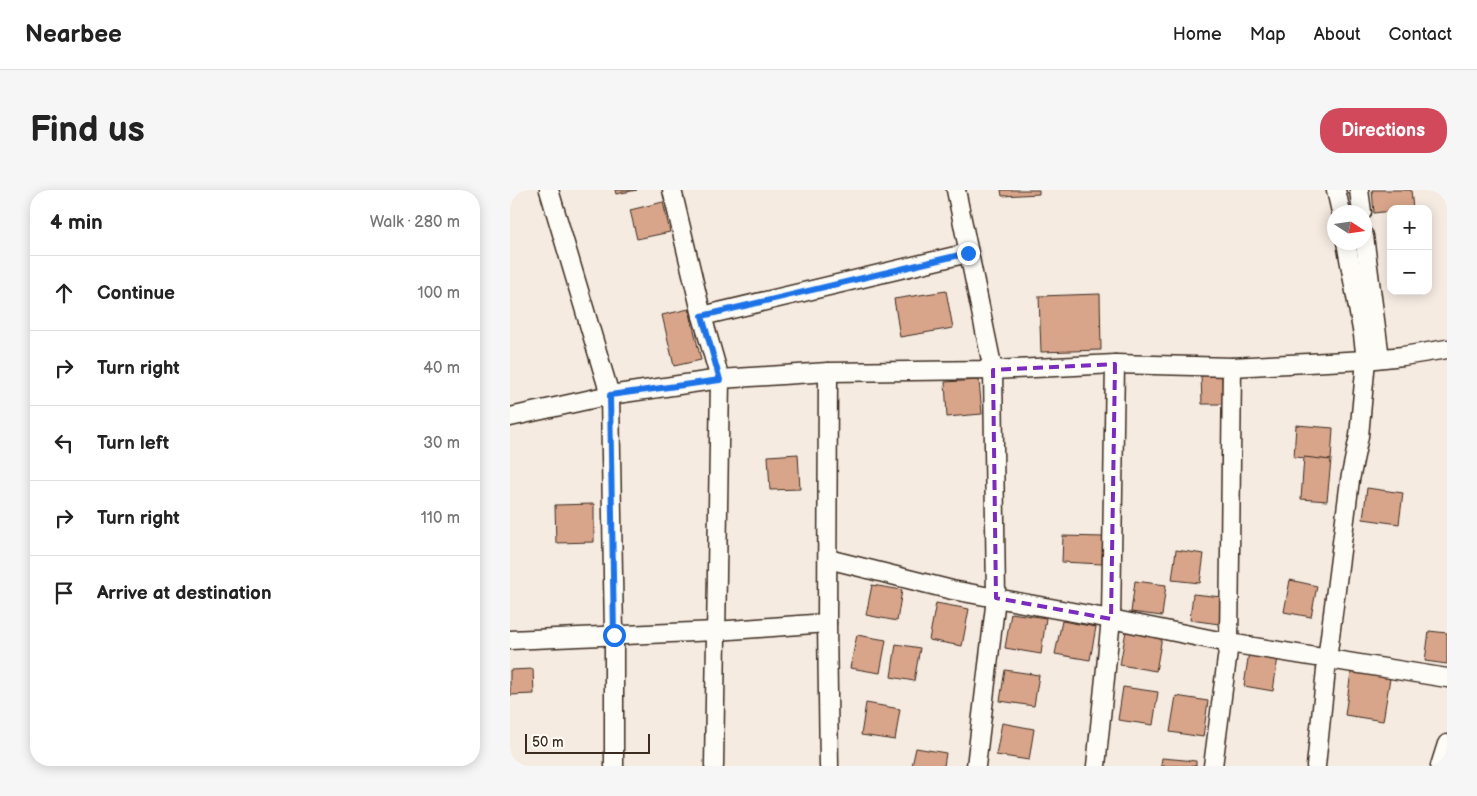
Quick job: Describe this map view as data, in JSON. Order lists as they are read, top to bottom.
{
  "scale_bar": "50 m",
  "north": "right",
  "page": {
    "header": "Nearbee",
    "nav": [
      "Home",
      "Map",
      "About",
      "Contact"
    ],
    "buttons": "Directions",
    "title": "Find us",
    "heading": ["4 min", "Walk · 280 m"],
    "map_buttons": ["+", "−"],
    "list": [
      ["Continue", "100 m"],
      ["Turn right", "40 m"],
      ["Turn left", "30 m"],
      ["Turn right", "110 m"],
      "Arrive at destination"
    ],
    "scale": "50 m"
  }
}
